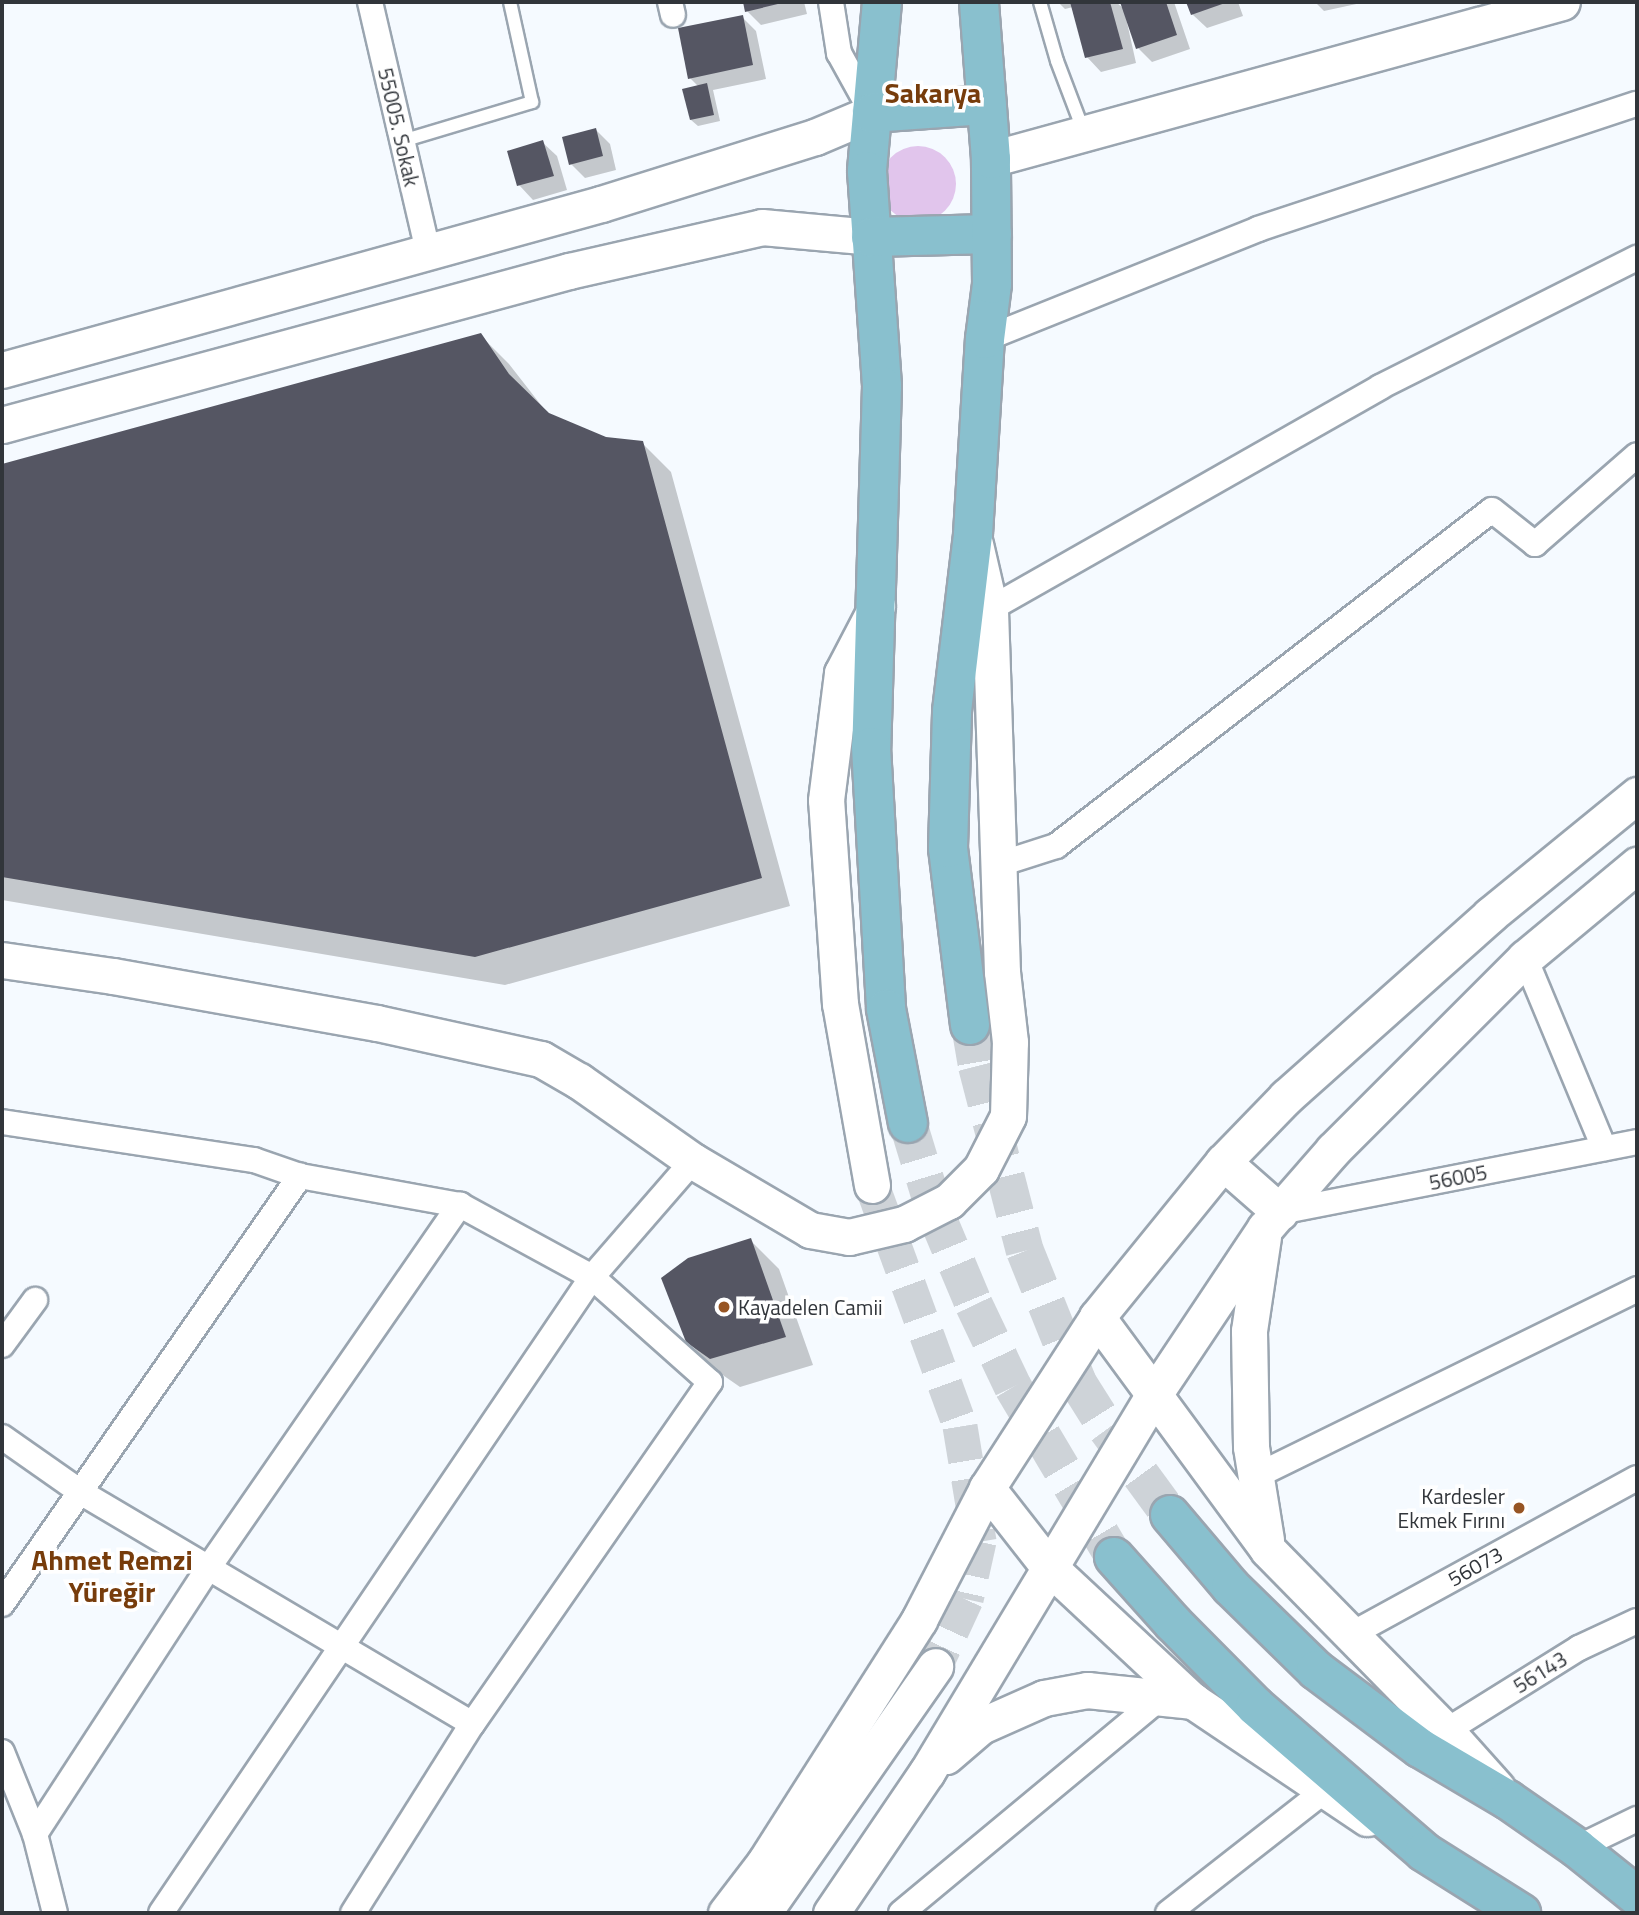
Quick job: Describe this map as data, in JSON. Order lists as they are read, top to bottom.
{
  "streets": {
    "street": [
      "55005. Sokak",
      "56005",
      "56073",
      "56143"
    ]
  },
  "districts": ["Sakarya", "Ahmet Remzi Yüreğir"],
  "places": ["Kayadelen Camii", "Kardesler Ekmek Fırını"]
}
